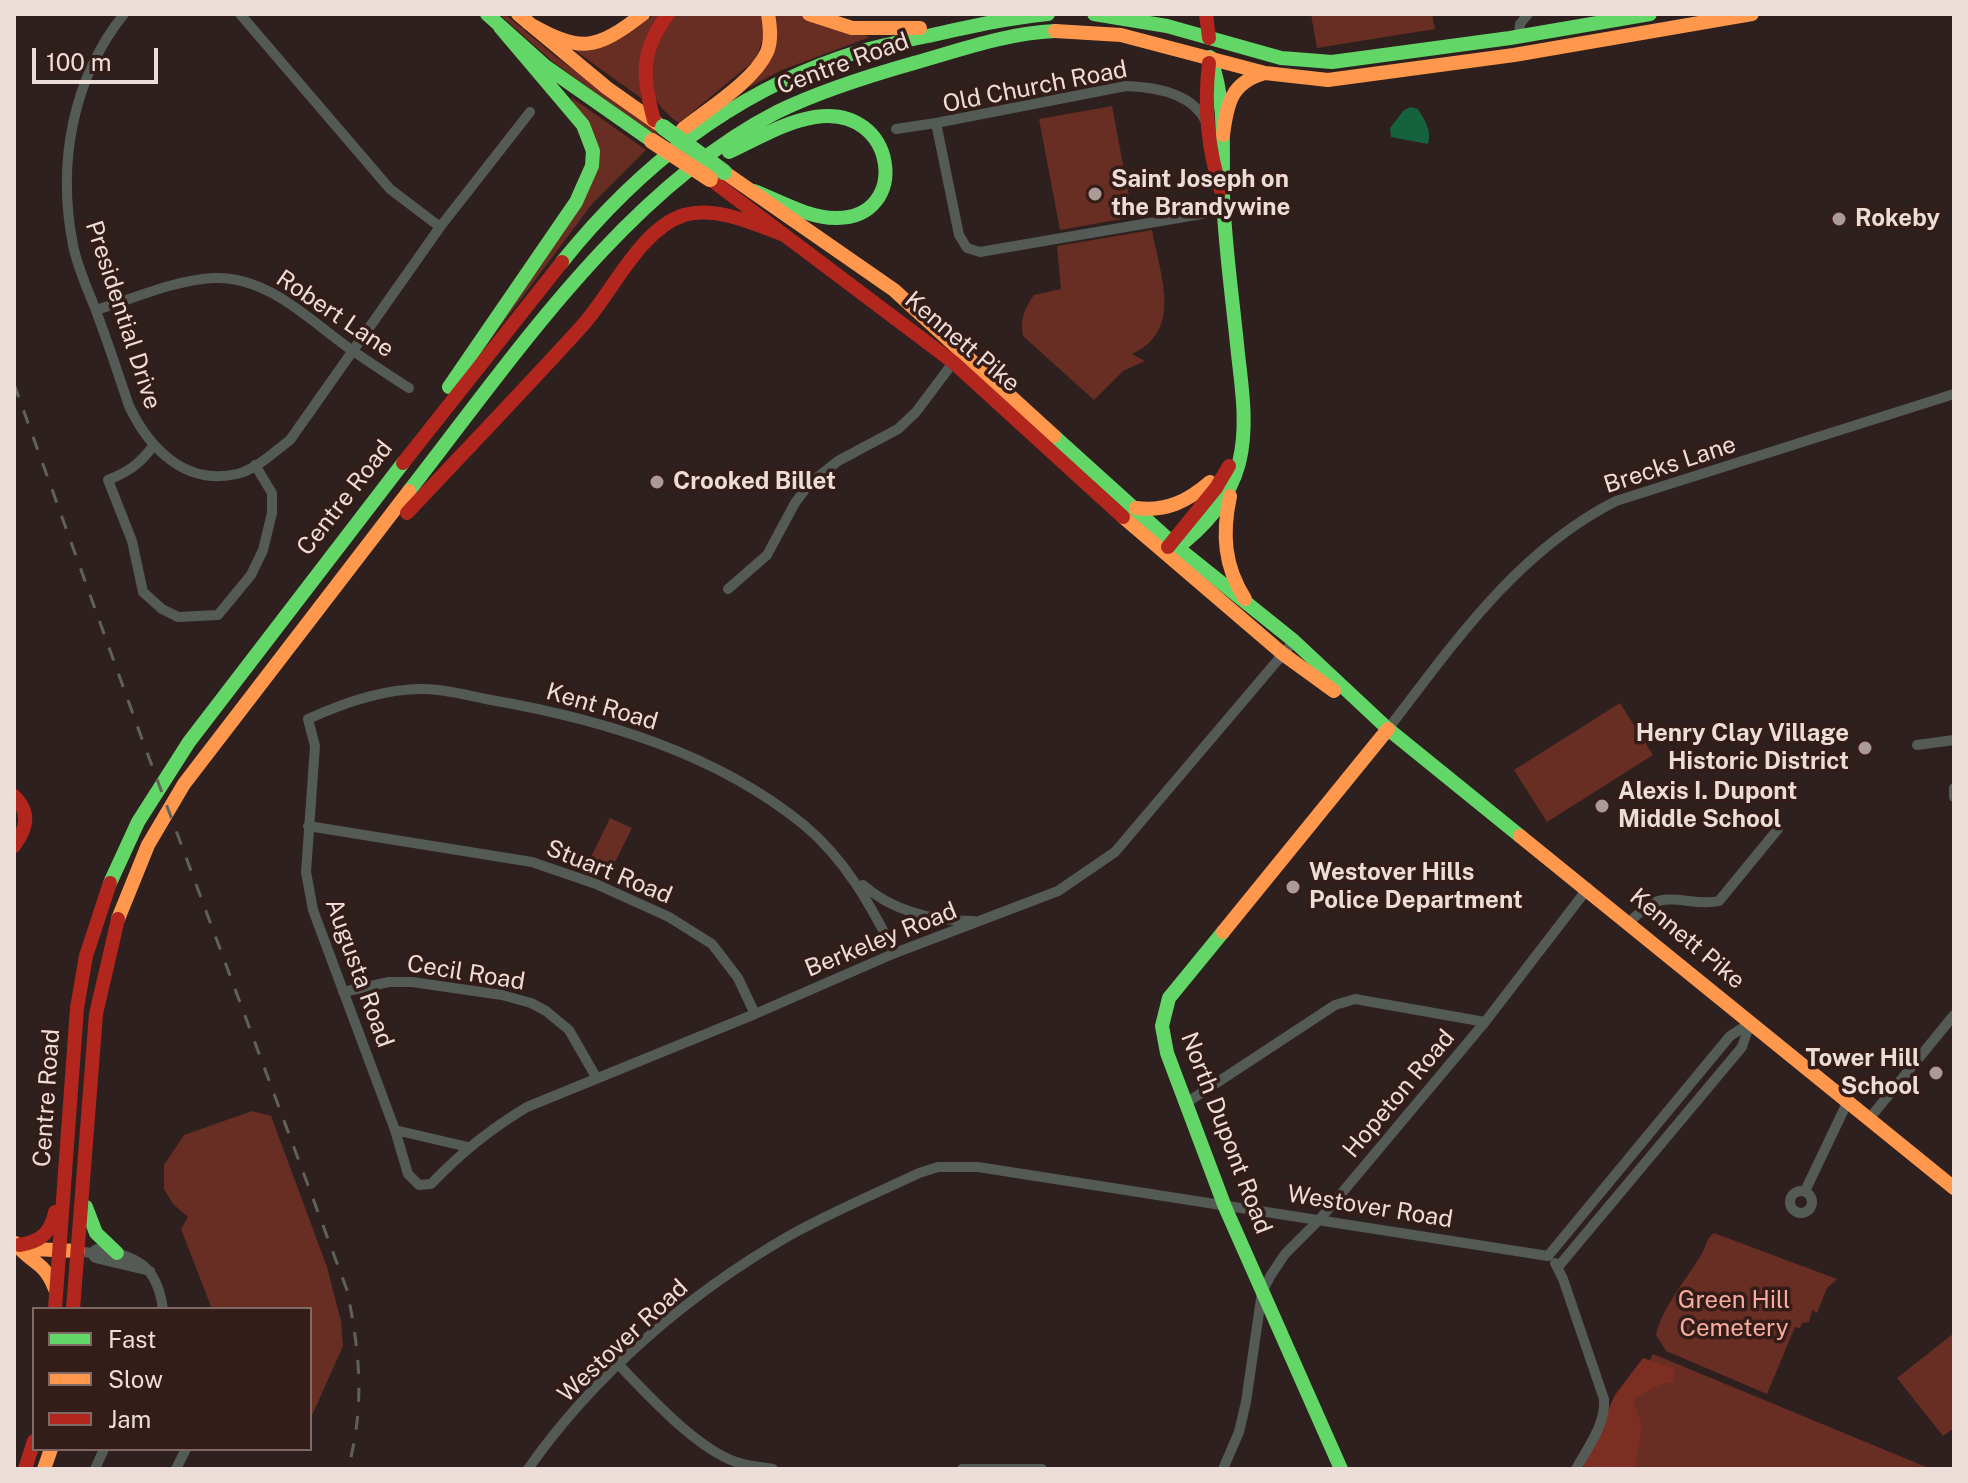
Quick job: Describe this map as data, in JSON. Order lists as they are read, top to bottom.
{
  "streets": {
    "main road": ["Centre Road", "Kennett Pike", "North Dupont Road"],
    "street": [
      "Old Church Road",
      "Robert Lane",
      "Presidential Drive",
      "Brecks Lane",
      "Kent Road",
      "Stuart Road",
      "Berkeley Road",
      "Augusta Road",
      "Cecil Road",
      "Hopeton Road",
      "Westover Road"
    ]
  },
  "crossings": [
    ["Robert Lane", "Presidential Drive"],
    ["Kennett Pike", "Brecks Lane"],
    ["Kennett Pike", "Berkeley Road"],
    ["Kennett Pike", "Hopeton Road"],
    ["Kennett Pike", "North Dupont Road"],
    ["Brecks Lane", "North Dupont Road"],
    ["Kent Road", "Berkeley Road"],
    ["Kent Road", "Augusta Road"],
    ["Stuart Road", "Berkeley Road"],
    ["Stuart Road", "Augusta Road"],
    ["Berkeley Road", "Augusta Road"],
    ["Berkeley Road", "Cecil Road"],
    ["Augusta Road", "Cecil Road"],
    ["Hopeton Road", "North Dupont Road"],
    ["Hopeton Road", "Westover Road"],
    ["North Dupont Road", "Westover Road"]
  ],
  "parks": ["Green Hill Cemetery"],
  "places": [
    "Saint Joseph on the Brandywine",
    "Rokeby",
    "Crooked Billet",
    "Henry Clay Village Historic District",
    "Alexis I. Dupont Middle School",
    "Westover Hills Police Department",
    "Tower Hill School"
  ],
  "legend": ["Fast", "Slow", "Jam"],
  "scale_bar": "100 m"
}
